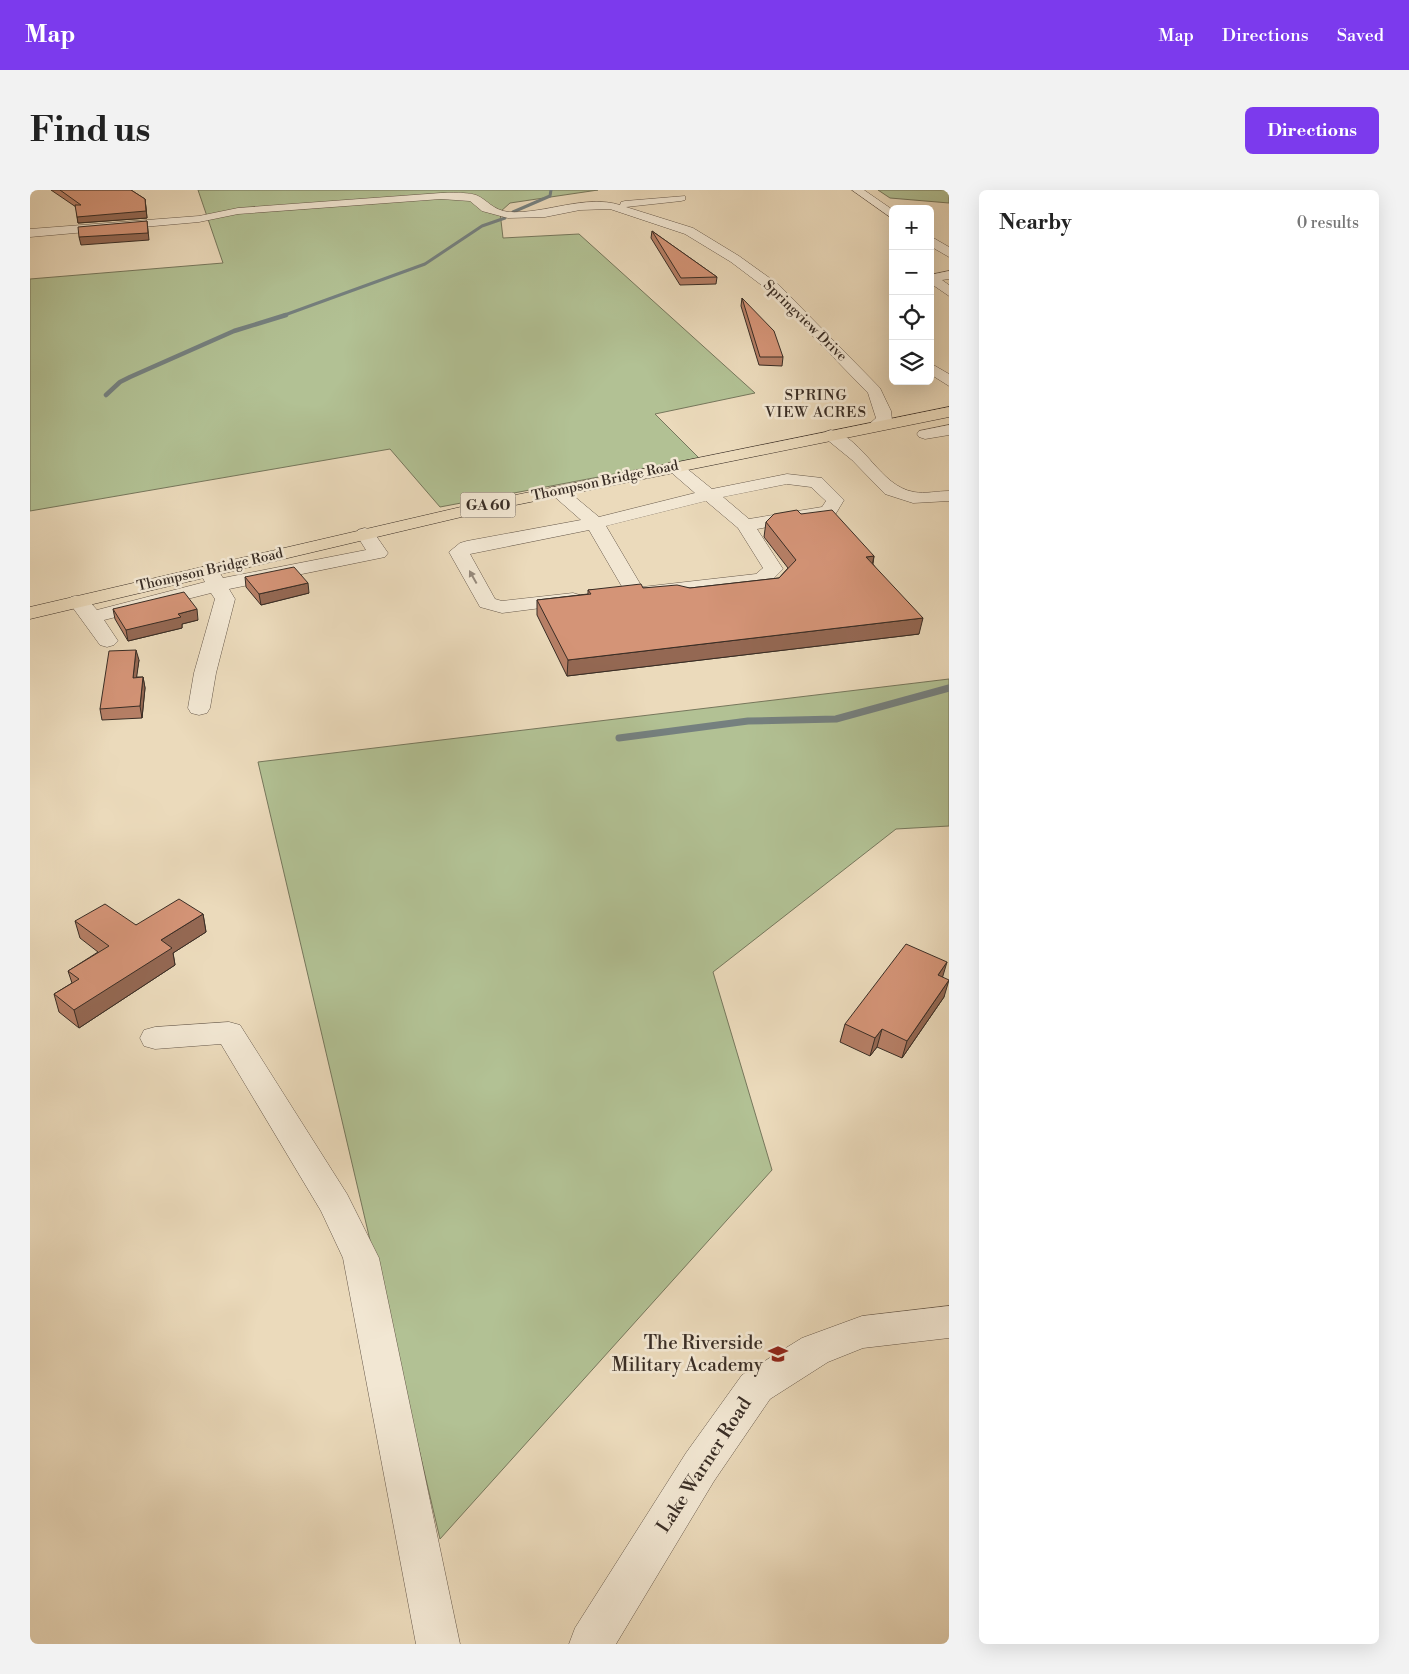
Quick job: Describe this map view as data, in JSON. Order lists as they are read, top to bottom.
{
  "streets": {
    "highway": ["Thompson Bridge Road", "GA 60"],
    "street": ["Springview Drive", "Lake Warner Road"]
  },
  "crossings": [
    ["Springview Drive", "Thompson Bridge Road"]
  ],
  "districts": ["SPRING VIEW ACRES"],
  "places": {
    "school or university": ["The Riverside Military Academy"]
  },
  "page": {
    "header": "Map",
    "nav": ["Map", "Directions", "Saved"],
    "buttons": "Directions",
    "title": "Find us",
    "heading": ["Nearby", "0 results"],
    "map_buttons": ["+", "−"]
  }
}
